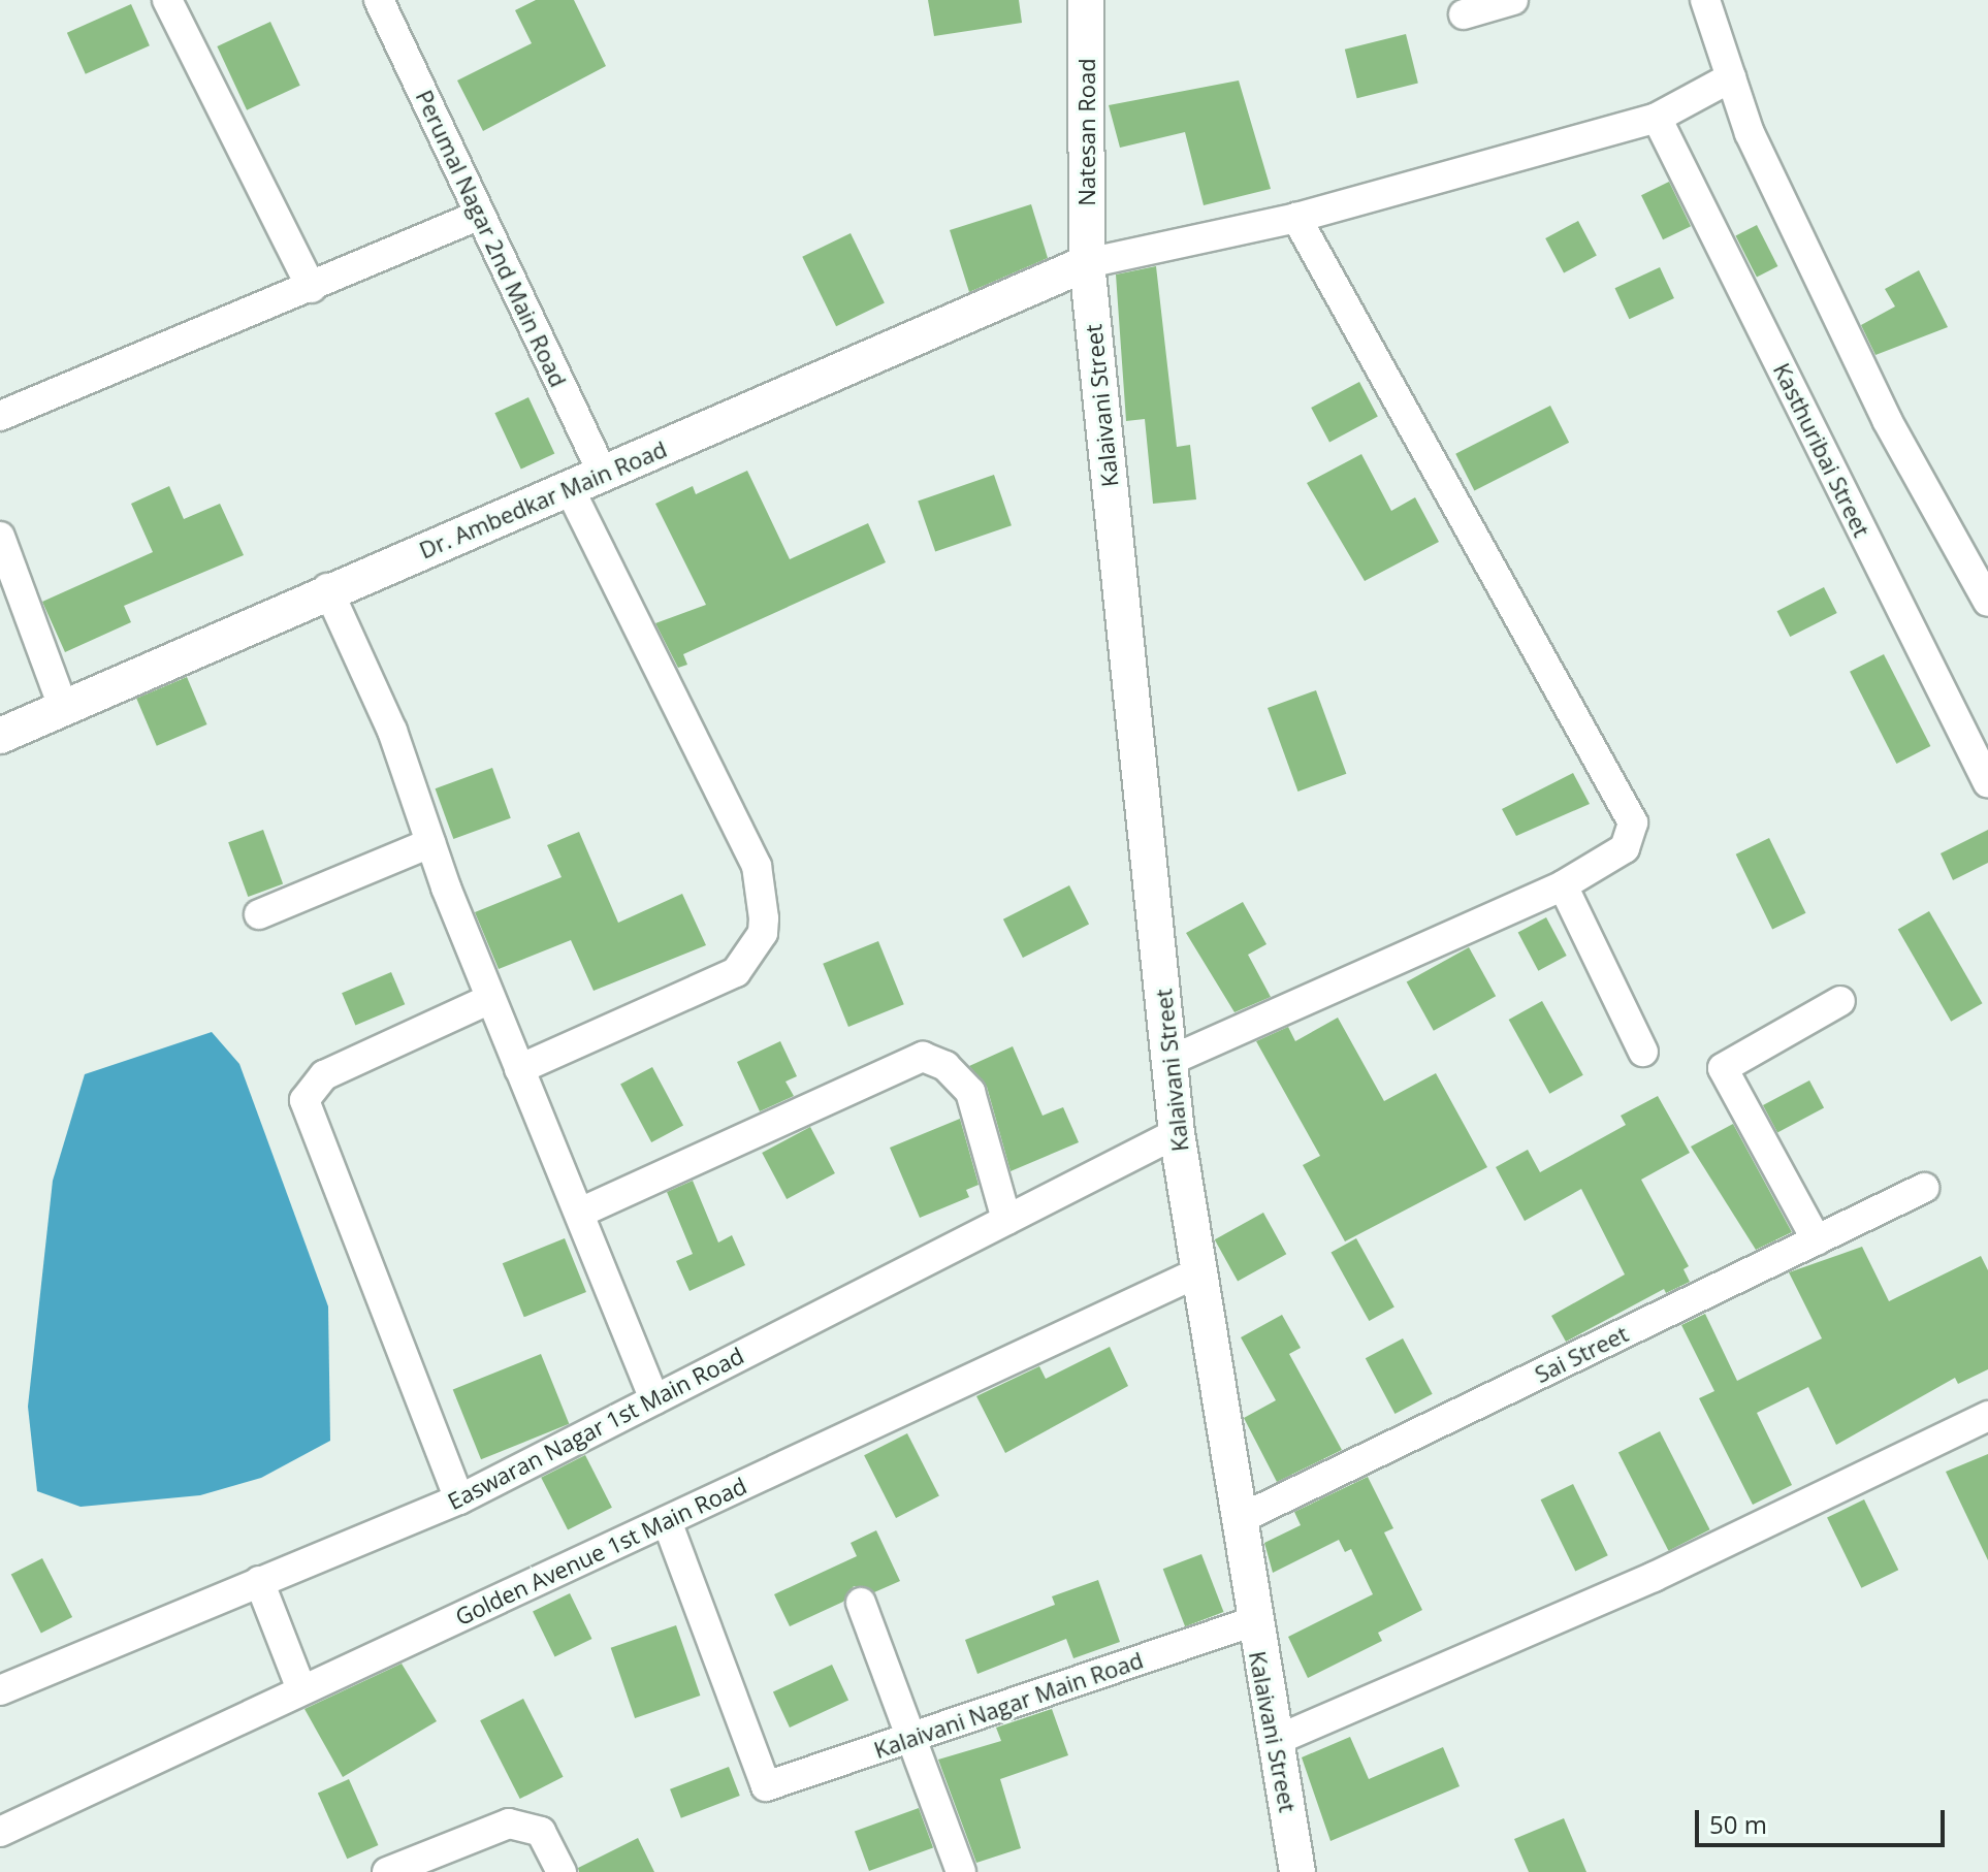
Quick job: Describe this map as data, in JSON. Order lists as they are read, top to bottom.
{
  "streets": {
    "street": [
      "Natesan Road",
      "Perumal Nagar 2nd Main Road",
      "Kalaivani Street",
      "Kasthuribai Street",
      "Dr. Ambedkar Main Road",
      "Sai Street",
      "Easwaran Nagar 1st Main Road",
      "Golden Avenue 1st Main Road",
      "Kalaivani Nagar Main Road"
    ]
  },
  "crossings": [
    ["Natesan Road", "Kalaivani Street"],
    ["Natesan Road", "Dr. Ambedkar Main Road"],
    ["Perumal Nagar 2nd Main Road", "Dr. Ambedkar Main Road"],
    ["Kalaivani Street", "Dr. Ambedkar Main Road"],
    ["Kalaivani Street", "Sai Street"],
    ["Kalaivani Street", "Easwaran Nagar 1st Main Road"],
    ["Kalaivani Street", "Golden Avenue 1st Main Road"],
    ["Kalaivani Street", "Kalaivani Nagar Main Road"],
    ["Golden Avenue 1st Main Road", "Kalaivani Nagar Main Road"]
  ],
  "scale_bar": "50 m"
}
